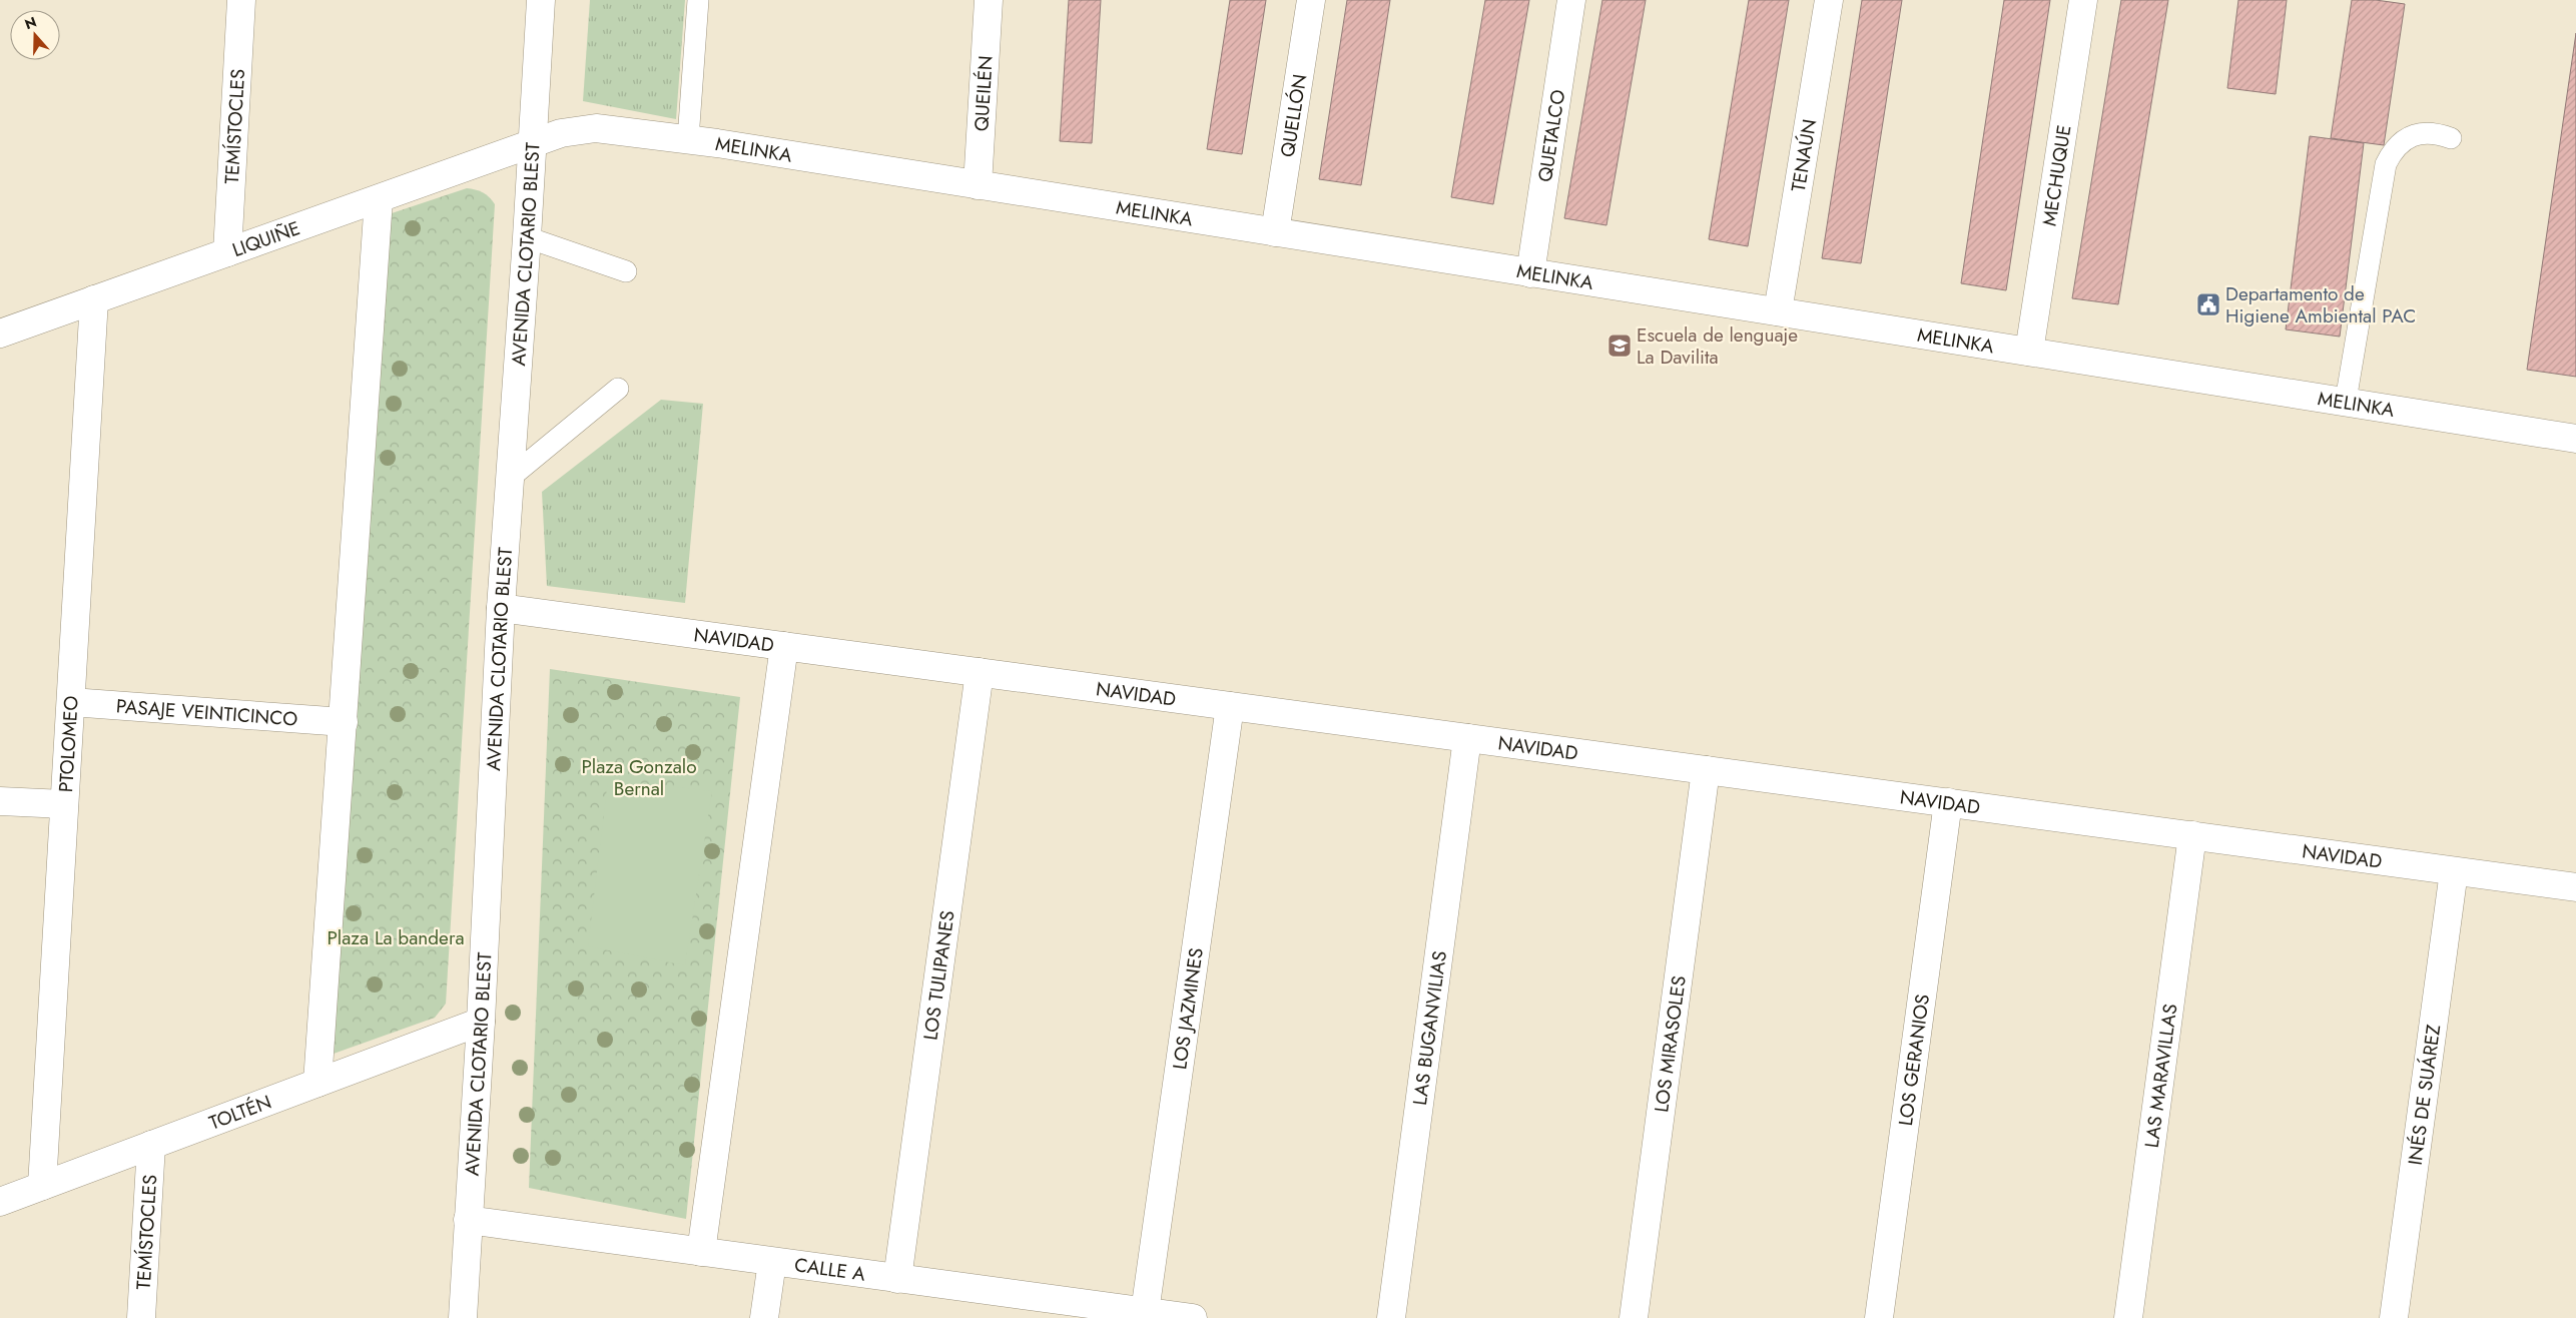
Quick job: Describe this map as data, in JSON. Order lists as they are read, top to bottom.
{
  "streets": {
    "street": [
      "QUEILÉN",
      "QUELLÓN",
      "TEMÍSTOCLES",
      "QUETALCO",
      "MELINKA",
      "TENAÚN",
      "MECHUQUE",
      "LIQUIÑE",
      "AVENIDA CLOTARIO BLEST",
      "NAVIDAD",
      "PASAJE VEINTICINCO",
      "PTOLOMEO",
      "LOS TULIPANES",
      "LOS JAZMINES",
      "LAS BUGANVILIAS",
      "LOS MIRASOLES",
      "LOS GERANIOS",
      "LAS MARAVILLAS",
      "INÉS DE SUÁREZ",
      "TOLTÉN",
      "CALLE A"
    ]
  },
  "crossings": [
    ["QUEILÉN", "MELINKA"],
    ["QUELLÓN", "MELINKA"],
    ["TEMÍSTOCLES", "LIQUIÑE"],
    ["TEMÍSTOCLES", "TOLTÉN"],
    ["QUETALCO", "MELINKA"],
    ["MELINKA", "TENAÚN"],
    ["MELINKA", "MECHUQUE"],
    ["MELINKA", "LIQUIÑE"],
    ["MELINKA", "AVENIDA CLOTARIO BLEST"],
    ["LIQUIÑE", "AVENIDA CLOTARIO BLEST"],
    ["LIQUIÑE", "PTOLOMEO"],
    ["AVENIDA CLOTARIO BLEST", "NAVIDAD"],
    ["AVENIDA CLOTARIO BLEST", "TOLTÉN"],
    ["AVENIDA CLOTARIO BLEST", "CALLE A"],
    ["NAVIDAD", "LOS TULIPANES"],
    ["NAVIDAD", "LOS JAZMINES"],
    ["NAVIDAD", "LAS BUGANVILIAS"],
    ["NAVIDAD", "LOS MIRASOLES"],
    ["NAVIDAD", "LOS GERANIOS"],
    ["NAVIDAD", "LAS MARAVILLAS"],
    ["NAVIDAD", "INÉS DE SUÁREZ"],
    ["PASAJE VEINTICINCO", "PTOLOMEO"],
    ["PTOLOMEO", "TOLTÉN"],
    ["LOS TULIPANES", "CALLE A"],
    ["LOS JAZMINES", "CALLE A"]
  ],
  "parks": ["Plaza Gonzalo Bernal", "Plaza La bandera"],
  "places": {
    "public building": ["Departamento de Higiene Ambiental PAC"],
    "school or university": ["Escuela de lenguaje La Davilita"]
  },
  "north": "top"
}
